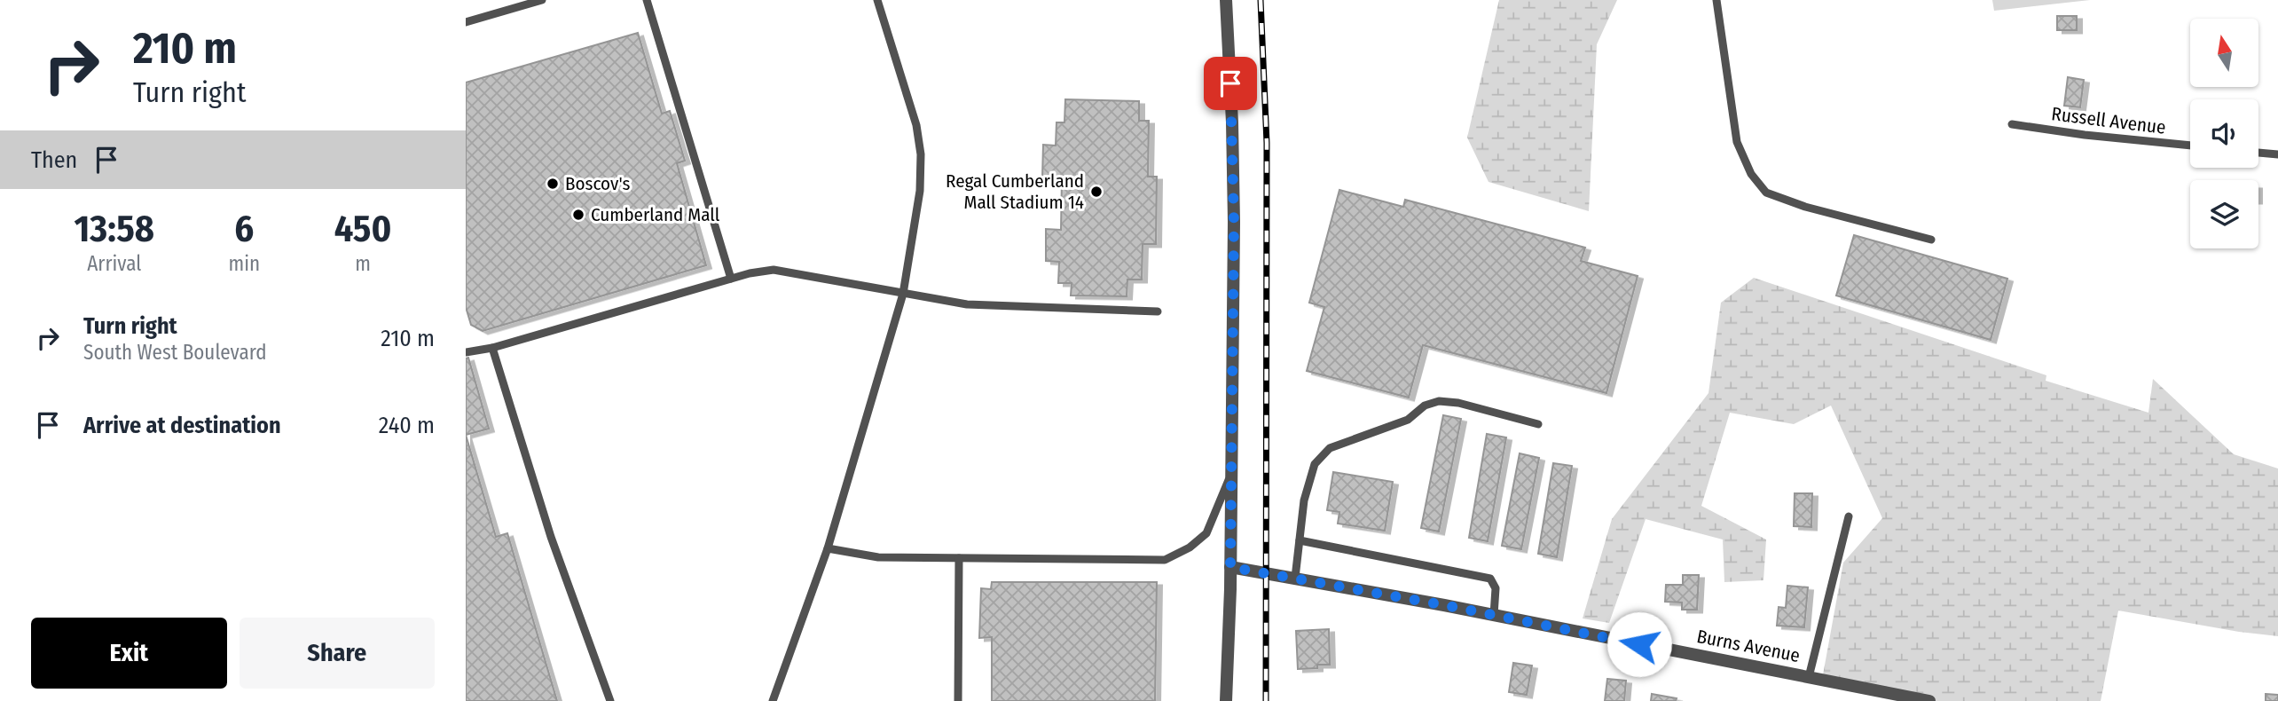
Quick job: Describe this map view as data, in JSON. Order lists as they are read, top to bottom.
{
  "streets": {
    "street": ["Burns Avenue"],
    "lane": ["Russell Avenue"]
  },
  "places": ["Boscov's", "Regal Cumberland Mall Stadium 14", "Cumberland Mall"],
  "north": "top",
  "page": {
    "turn": ["210 m", "Turn right"],
    "then": "Then",
    "eta": [
      "13:58",
      "Arrival",
      "6",
      "min",
      "450",
      "m"
    ],
    "list": [
      {
        "name": "Turn right",
        "note": "South West Boulevard",
        "value": "210 m"
      },
      {
        "name": "Arrive at destination",
        "value": "240 m"
      }
    ],
    "buttons": ["Exit", "Share"]
  }
}
